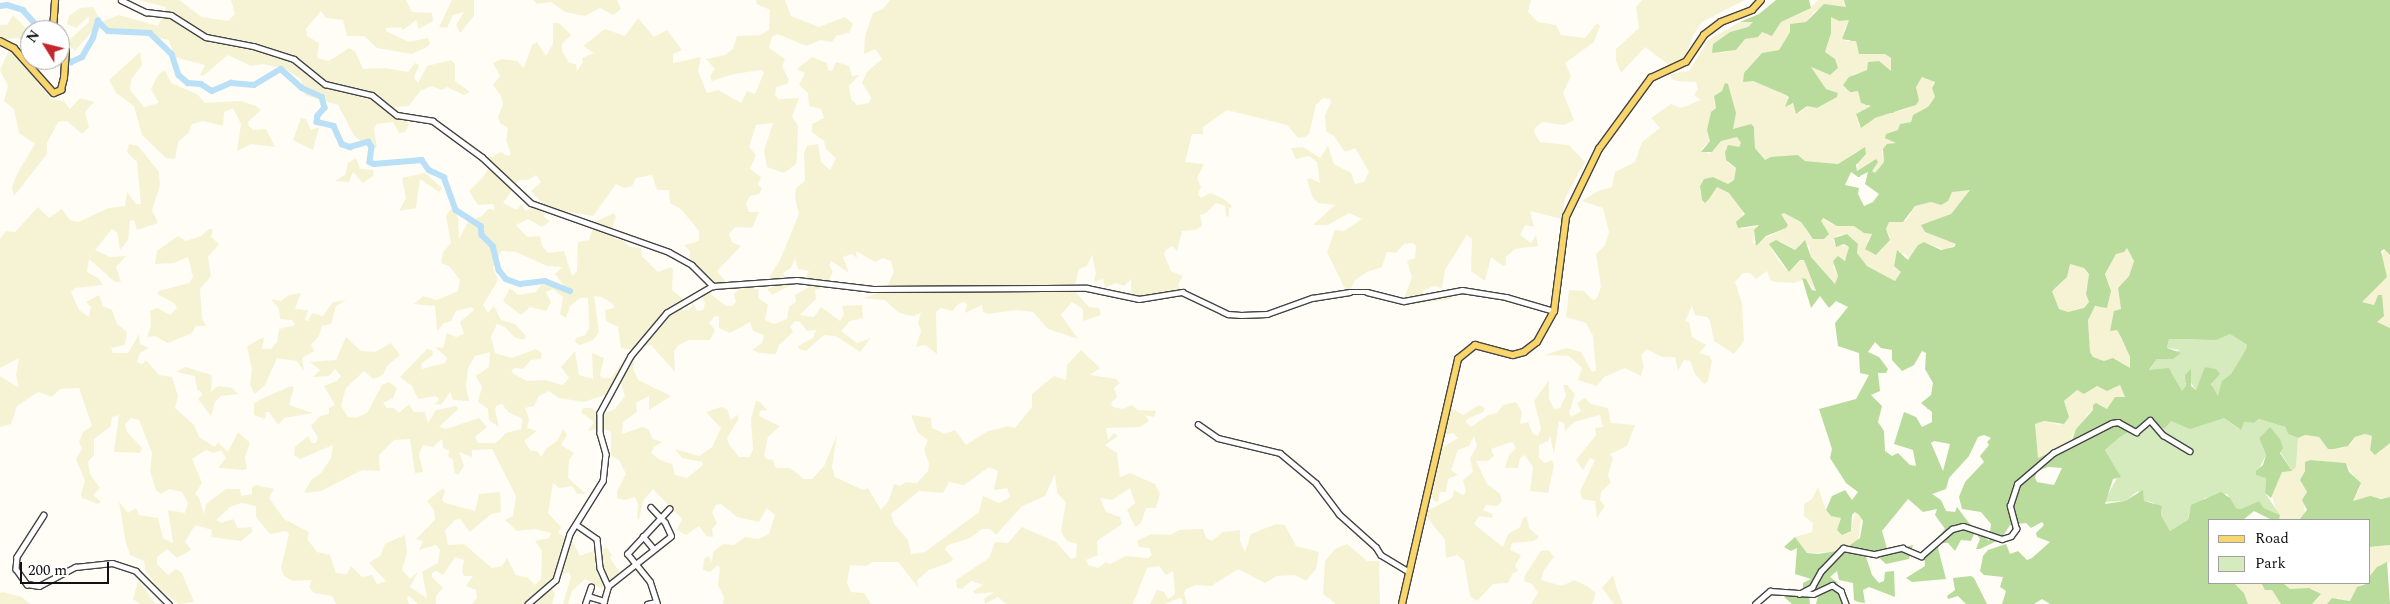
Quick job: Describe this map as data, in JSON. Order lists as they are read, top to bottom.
{
  "legend": ["Road", "Park"],
  "scale_bar": "200 m",
  "north": "top left"
}
